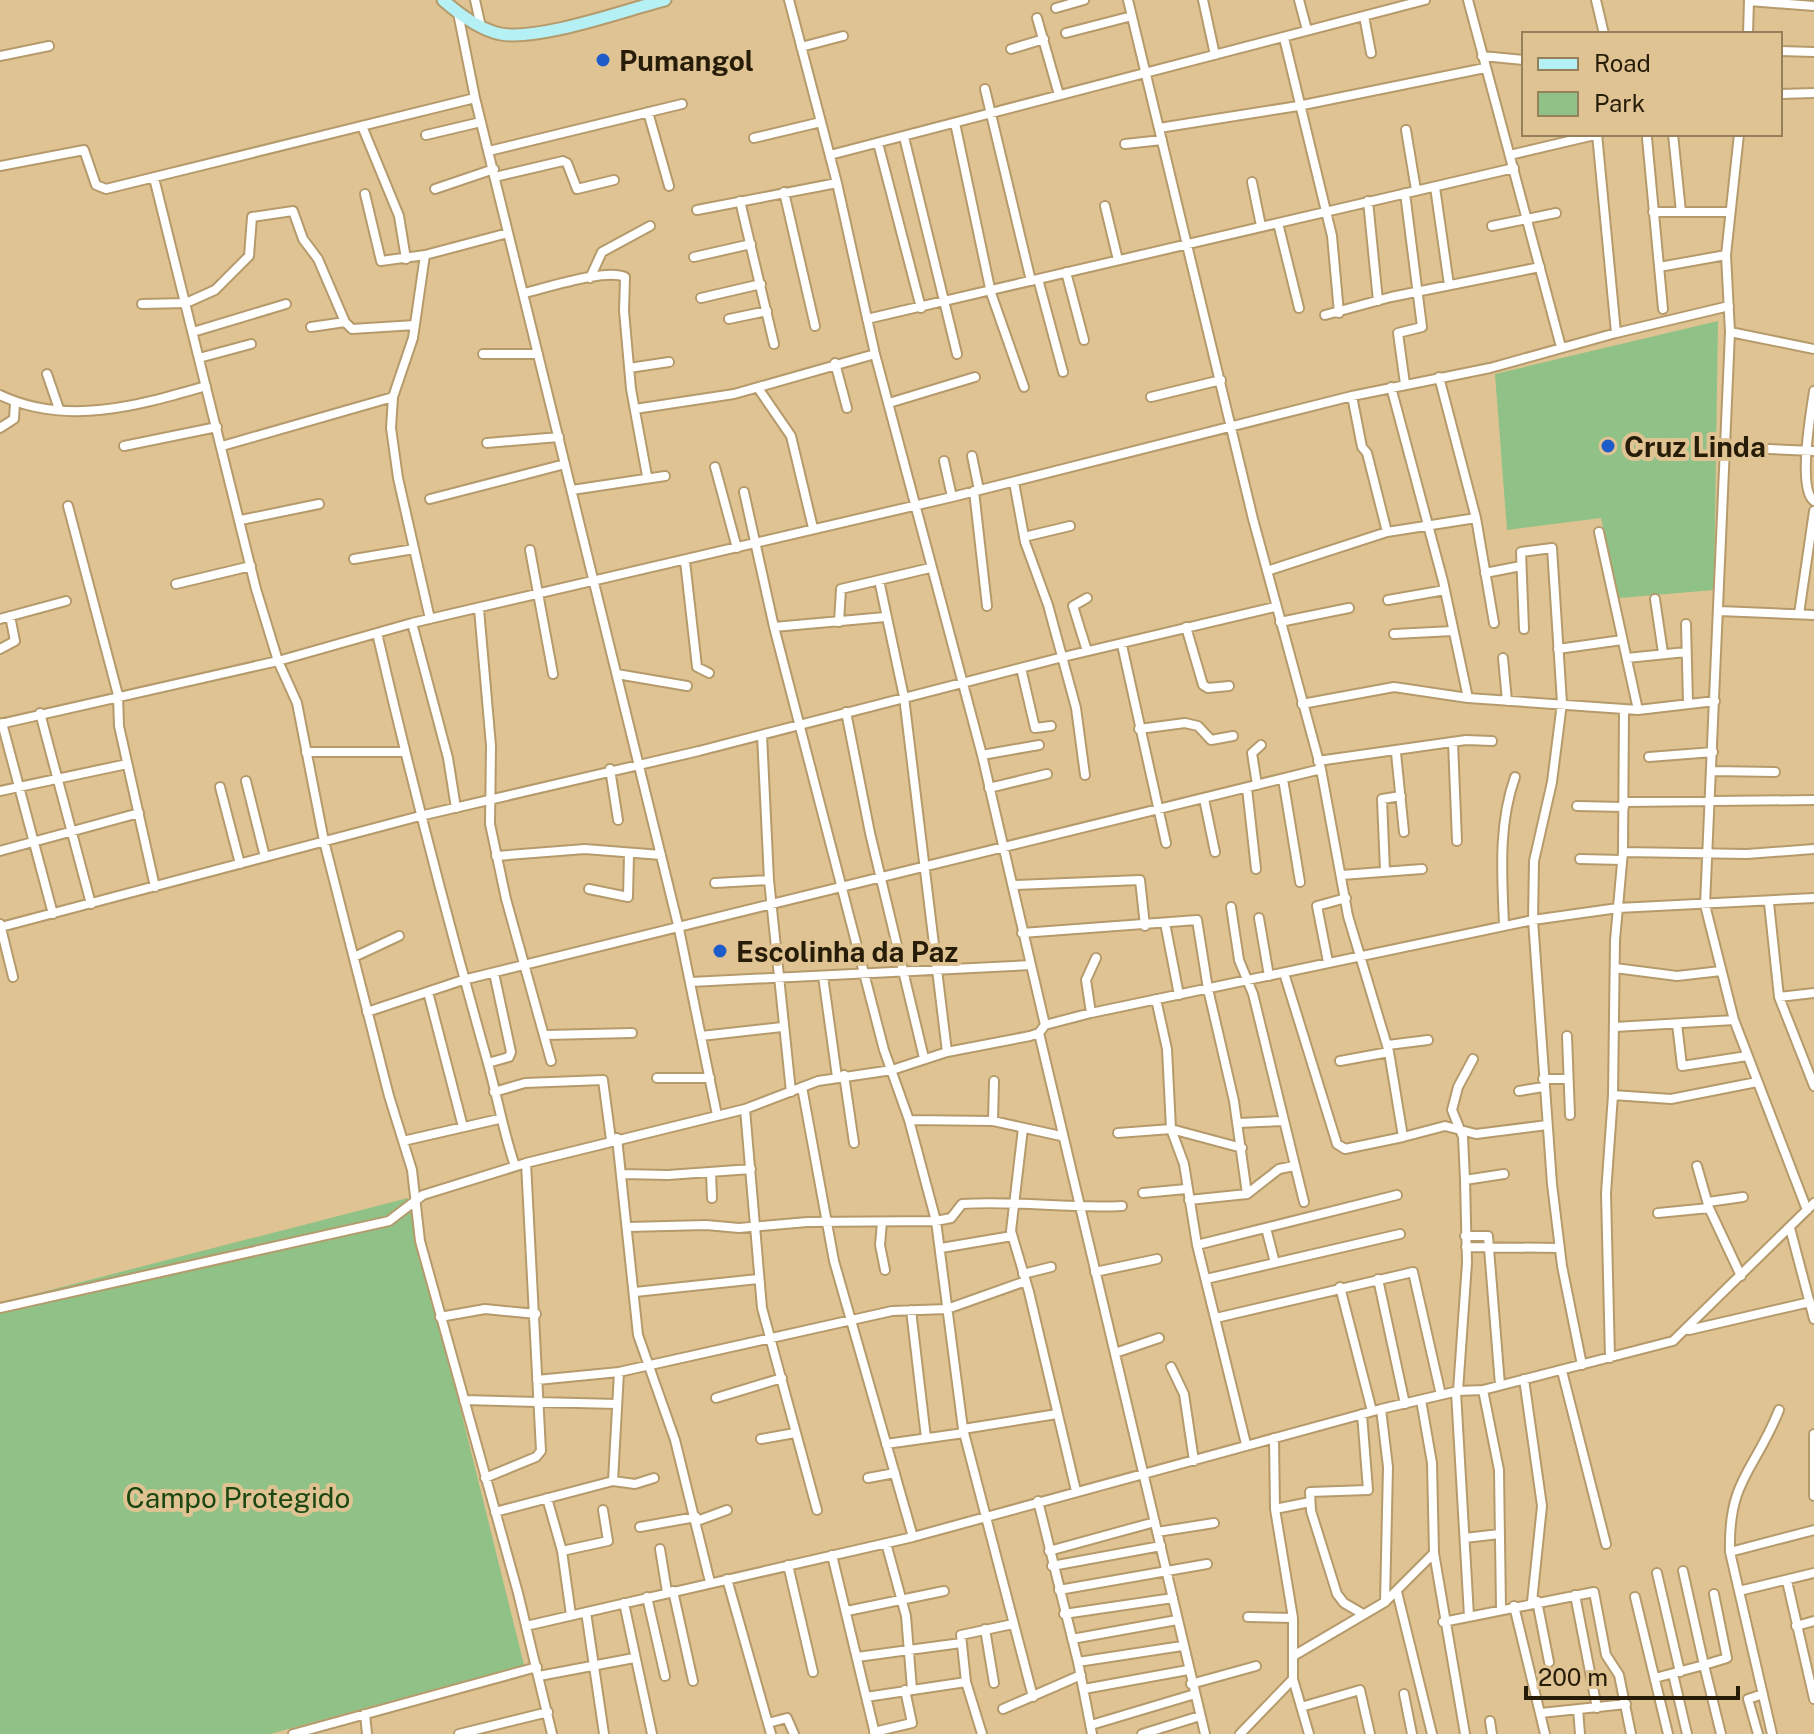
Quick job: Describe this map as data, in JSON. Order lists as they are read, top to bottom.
{
  "parks": ["Campo Protegido"],
  "places": ["Pumangol", "Cruz Linda", "Escolinha da Paz"],
  "legend": ["Road", "Park"],
  "scale_bar": "200 m"
}
